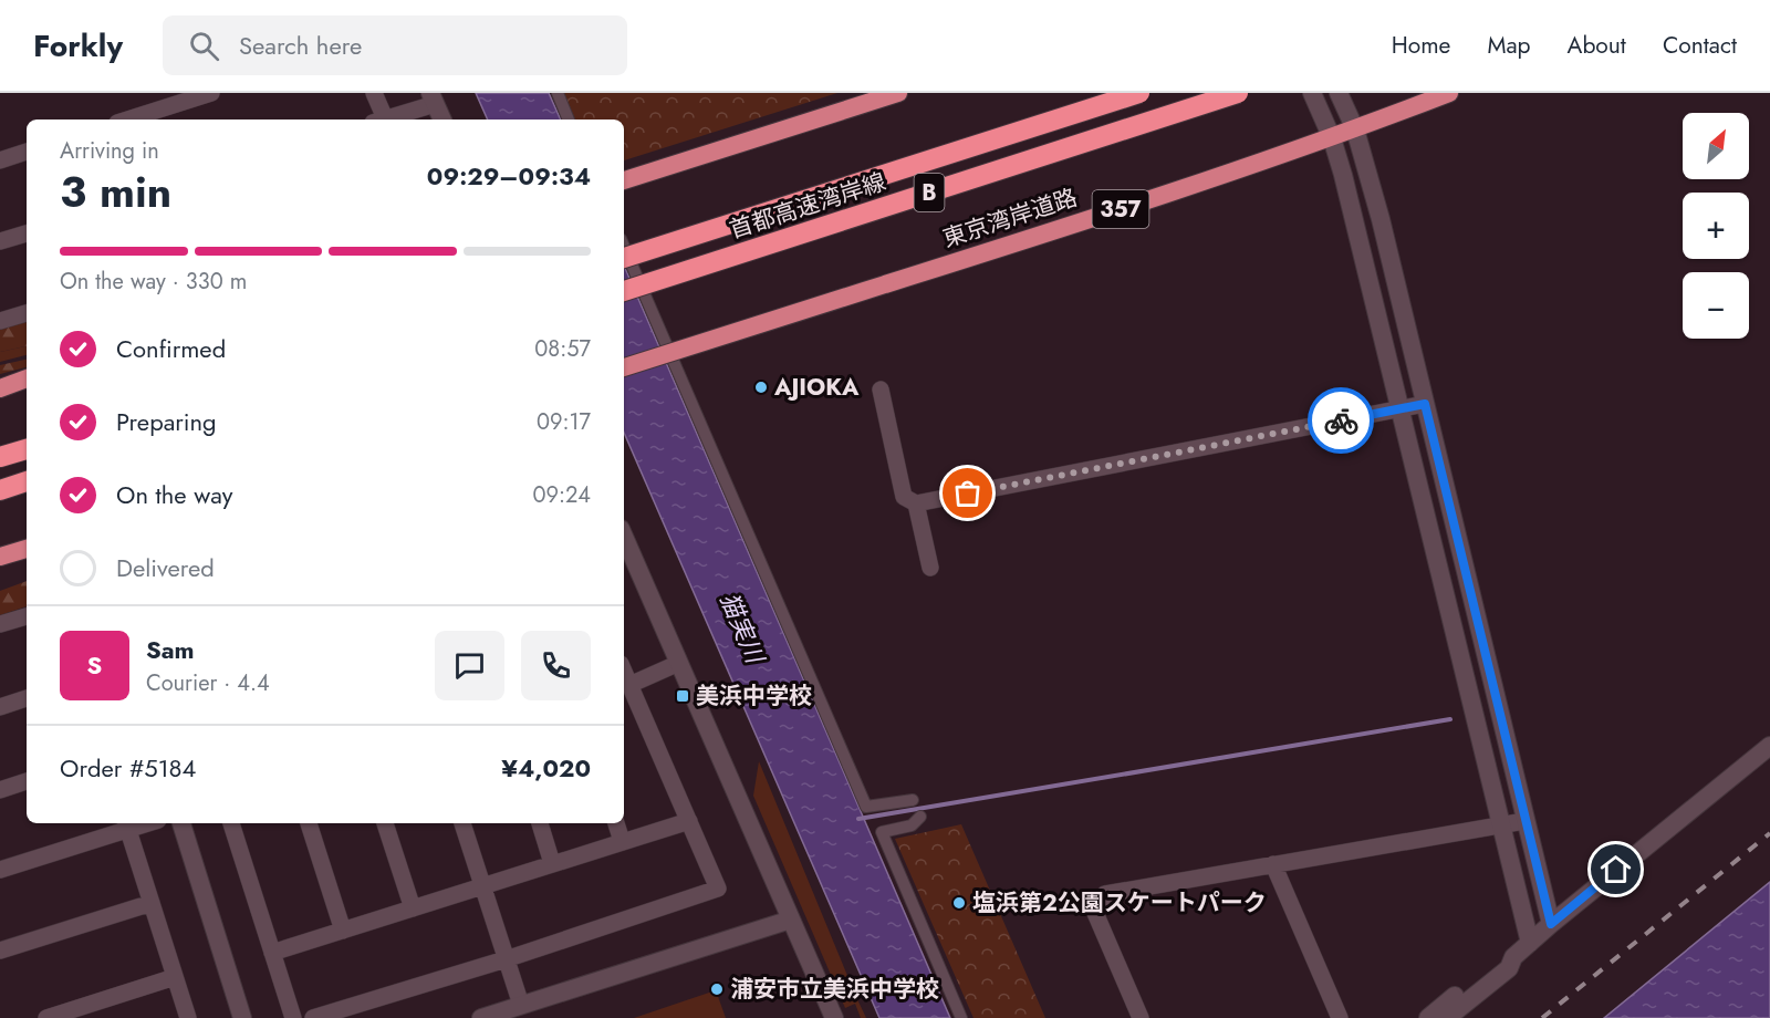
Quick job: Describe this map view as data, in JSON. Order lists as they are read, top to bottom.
{
  "streets": {
    "highway": [
      "B",
      "首都高速湾岸線",
      "357",
      "東京湾岸道路"
    ]
  },
  "water": ["猫実川"],
  "places": {
    "other": ["AJIOKA", "塩浜第2公園スケートパーク", "浦安市立美浜中学校"],
    "transit": ["美浜中学校"]
  },
  "north": "top right",
  "page": {
    "header": "Forkly",
    "search": "Search here",
    "nav": [
      "Home",
      "Map",
      "About",
      "Contact"
    ],
    "map_buttons": ["+", "−"],
    "heading": ["3 min", "Arriving in", "09:29–09:34"],
    "panel": [
      "Sam",
      "Courier · 4.4",
      "Order #5184",
      "¥4,020"
    ],
    "bar": "On the way · 330 m",
    "list": [
      ["Confirmed", "08:57"],
      ["Preparing", "09:17"],
      ["On the way", "09:24"],
      "Delivered"
    ],
    "round": "S"
  }
}
